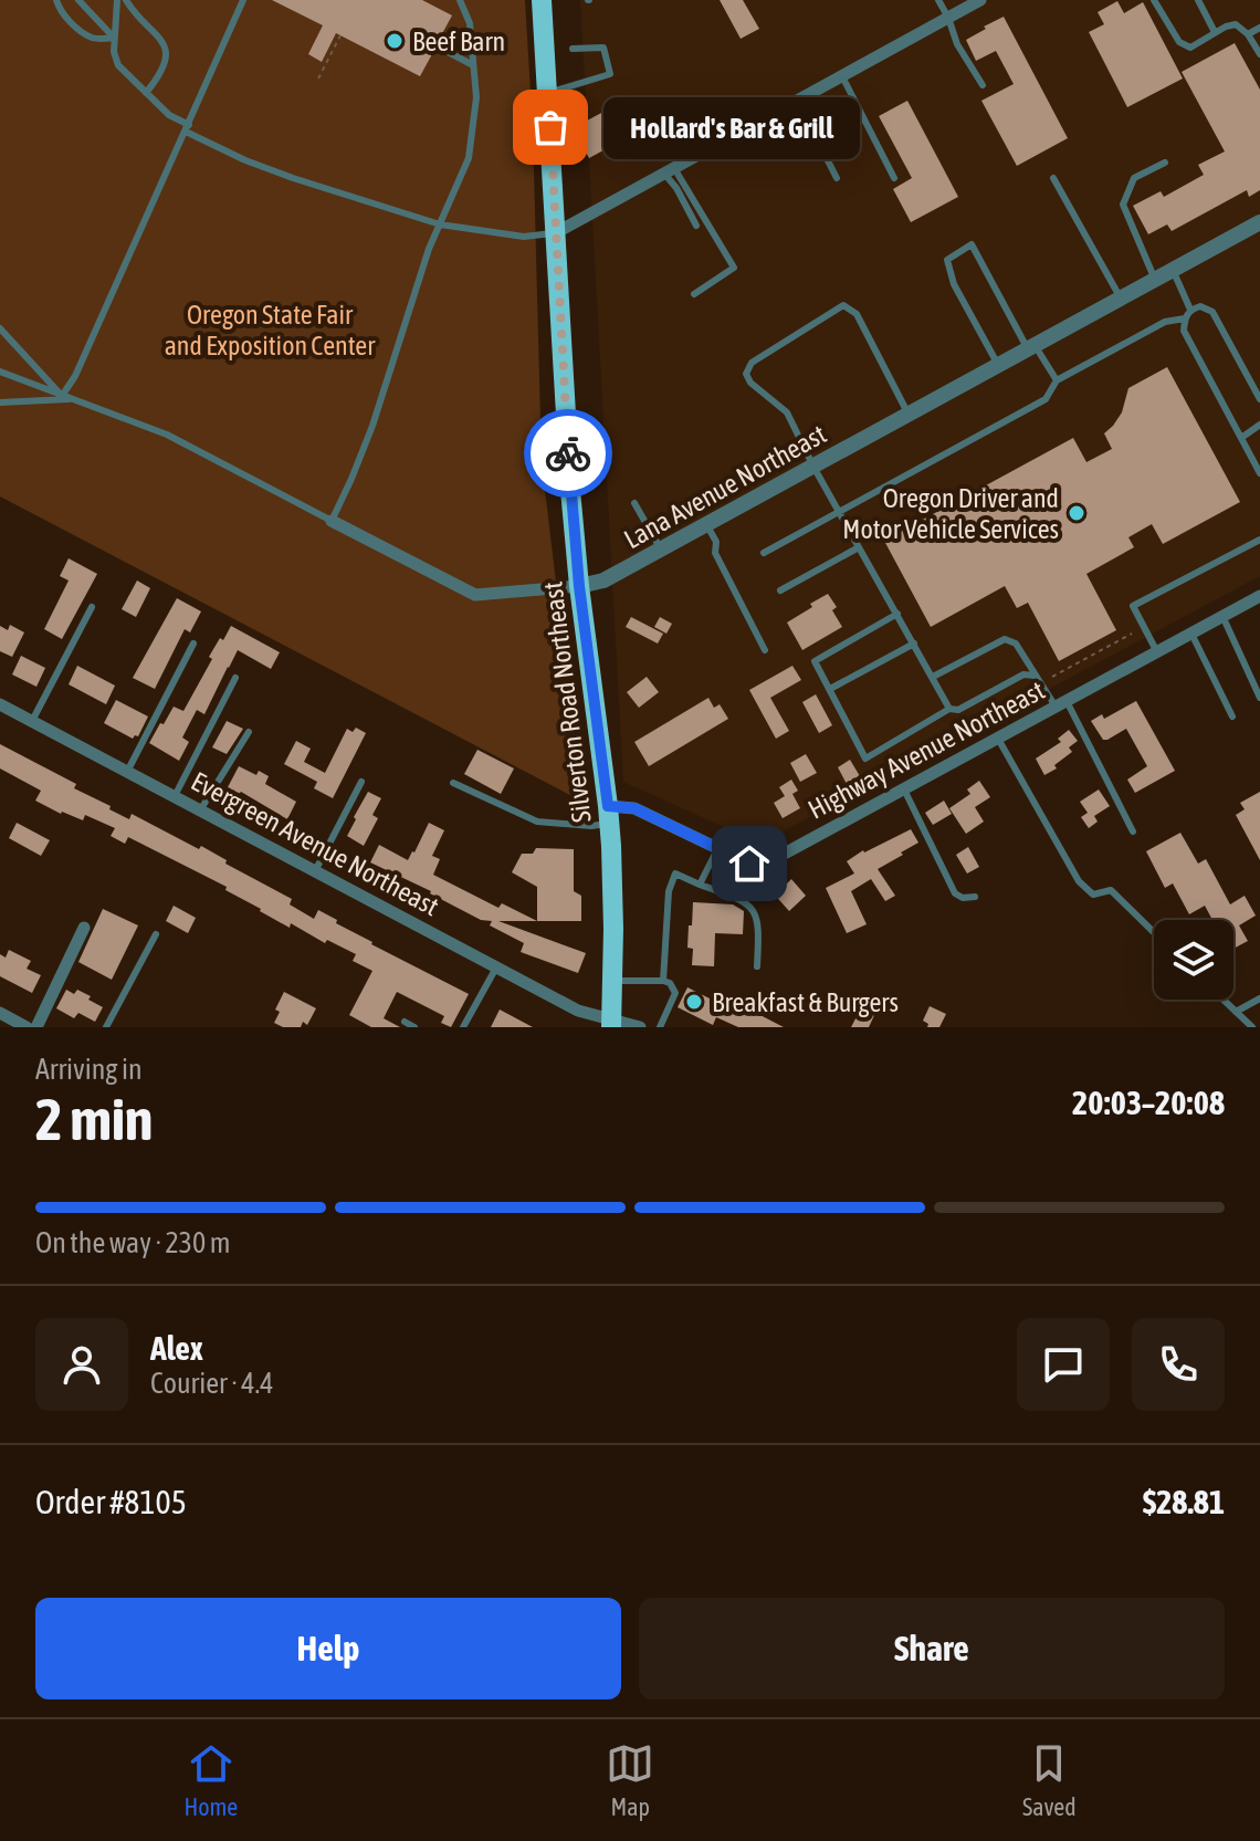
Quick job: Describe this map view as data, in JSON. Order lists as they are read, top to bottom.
{
  "streets": {
    "main road": ["Silverton Road Northeast"],
    "street": ["Lana Avenue Northeast", "Highway Avenue Northeast", "Evergreen Avenue Northeast"]
  },
  "crossings": [
    ["Lana Avenue Northeast", "Silverton Road Northeast"],
    ["Silverton Road Northeast", "Highway Avenue Northeast"],
    ["Silverton Road Northeast", "Evergreen Avenue Northeast"]
  ],
  "parks": ["Oregon State Fair and Exposition Center"],
  "places": [
    "Beef Barn",
    "Hollard's Bar & Grill",
    "Oregon Driver and Motor Vehicle Services",
    "Breakfast & Burgers"
  ],
  "page": {
    "bubble": "Hollard's Bar & Grill",
    "heading": ["2 min", "Arriving in", "20:03–20:08"],
    "panel": [
      "Alex",
      "Courier · 4.4",
      "Order #8105",
      "$28.81"
    ],
    "bar": "On the way · 230 m",
    "buttons": ["Help", "Share"],
    "tabs": ["Home", "Map", "Saved"]
  }
}
